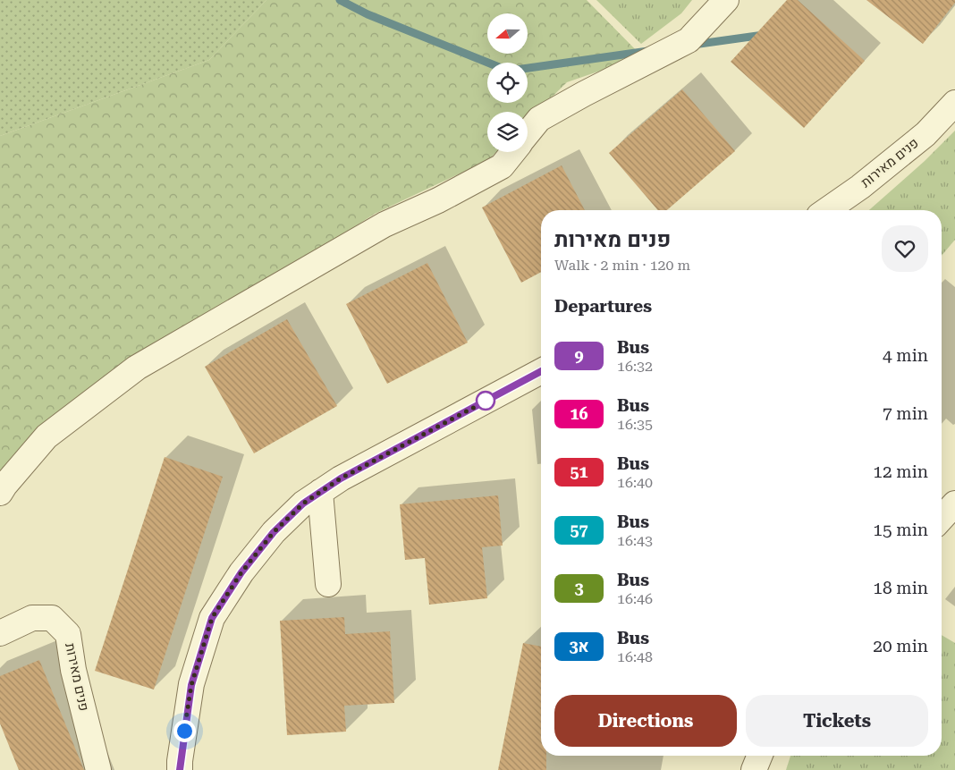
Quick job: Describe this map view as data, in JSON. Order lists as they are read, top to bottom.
{
  "streets": {
    "street": ["פנים מאירות"]
  },
  "lines": ["bus line 9"],
  "north": "left",
  "page": {
    "heading": [
      ["פנים מאירות", "Walk · 2 min · 120 m"],
      "Departures"
    ],
    "list": [
      {
        "mark": "9",
        "name": "Bus",
        "note": "16:32",
        "value": "4 min"
      },
      {
        "mark": "16",
        "name": "Bus",
        "note": "16:35",
        "value": "7 min"
      },
      {
        "mark": "51",
        "name": "Bus",
        "note": "16:40",
        "value": "12 min"
      },
      {
        "mark": "57",
        "name": "Bus",
        "note": "16:43",
        "value": "15 min"
      },
      {
        "mark": "3",
        "name": "Bus",
        "note": "16:46",
        "value": "18 min"
      },
      {
        "mark": "3א",
        "name": "Bus",
        "note": "16:48",
        "value": "20 min"
      }
    ],
    "buttons": ["Directions", "Tickets"]
  }
}
